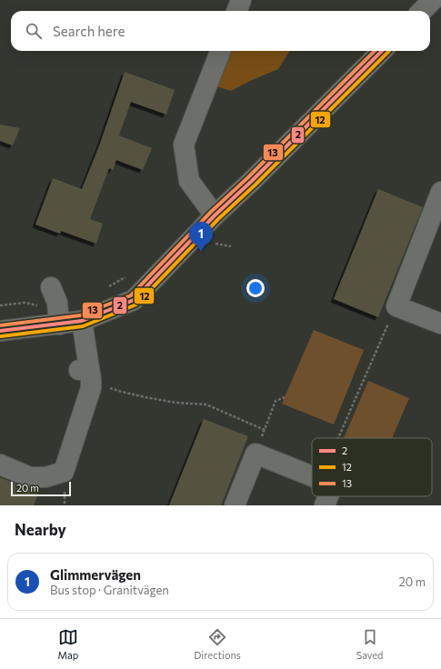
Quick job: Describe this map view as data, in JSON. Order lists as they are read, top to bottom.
{
  "lines": ["transit line 2", "transit line 12", "transit line 13"],
  "legend": ["2", "12", "13"],
  "scale_bar": "20 m",
  "page": {
    "search": "Search here",
    "pins": "1",
    "scale": "20 m",
    "heading": "Nearby",
    "list": [
      {
        "mark": "1",
        "name": "Glimmervägen",
        "note": "Bus stop · Granitvägen",
        "value": "20 m"
      }
    ],
    "nav": ["Map", "Directions", "Saved"]
  }
}
